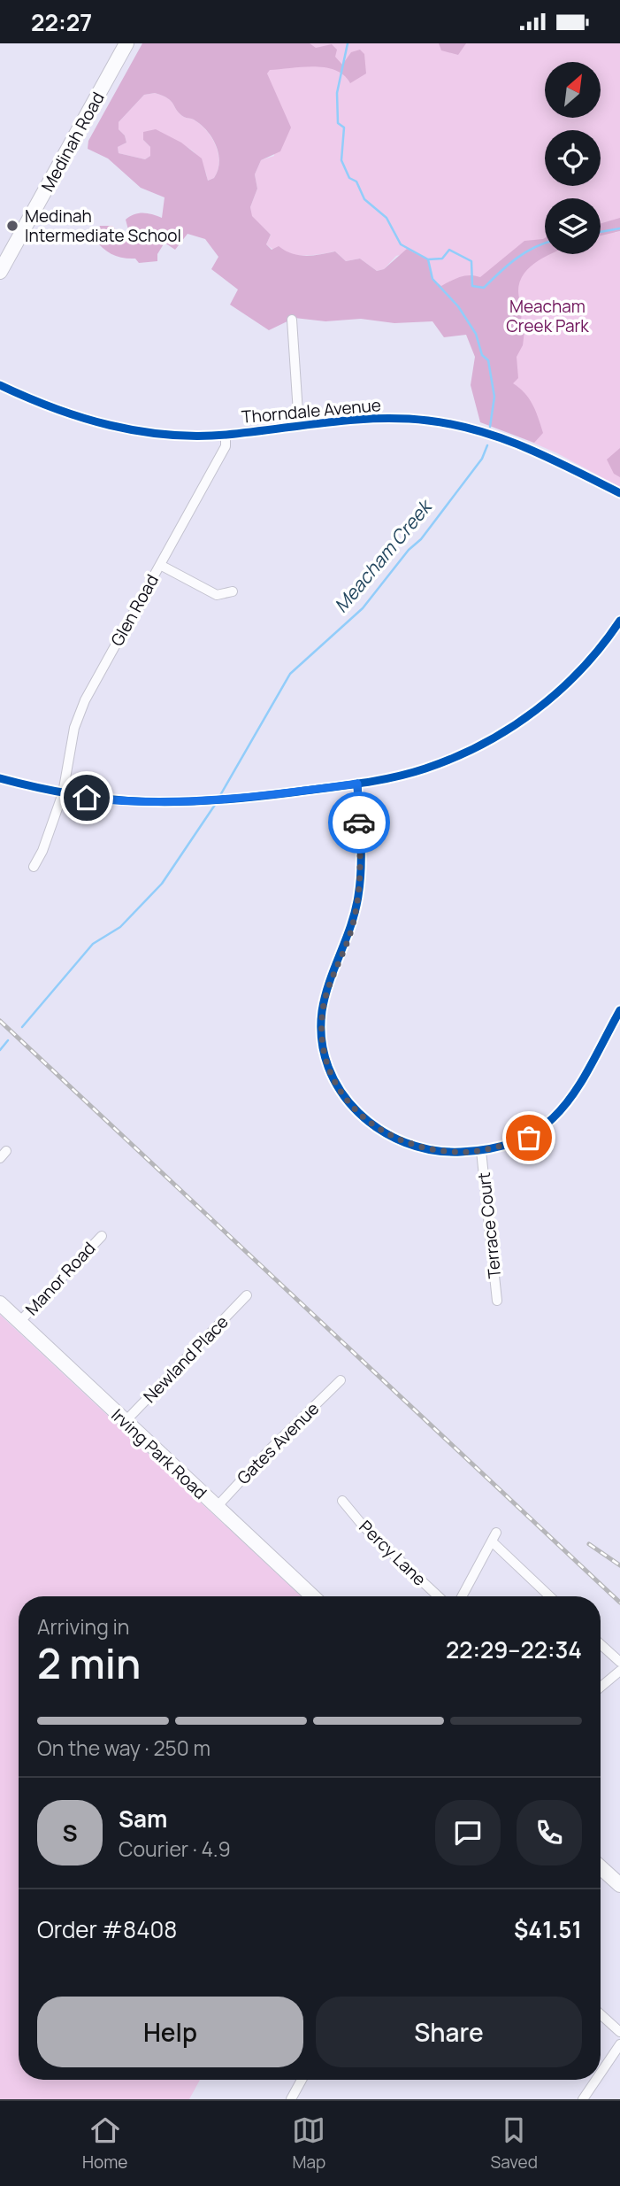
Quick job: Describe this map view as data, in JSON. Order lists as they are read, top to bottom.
{
  "streets": {
    "main road": ["Medinah Road", "Irving Park Road"],
    "street": [
      "Thorndale Avenue",
      "Glen Road",
      "Terrace Court",
      "Manor Road",
      "Newland Place",
      "Gates Avenue",
      "Percy Lane"
    ]
  },
  "crossings": [
    ["Thorndale Avenue", "Glen Road"],
    ["Manor Road", "Irving Park Road"],
    ["Newland Place", "Irving Park Road"],
    ["Gates Avenue", "Irving Park Road"]
  ],
  "water": ["Meacham Creek"],
  "parks": ["Meacham Creek Park"],
  "places": ["Medinah Intermediate School"],
  "north": "top right",
  "page": {
    "status": "22:27",
    "heading": ["2 min", "Arriving in", "22:29–22:34"],
    "panel": [
      "Sam",
      "Courier · 4.9",
      "Order #8408",
      "$41.51"
    ],
    "bar": "On the way · 250 m",
    "round": "S",
    "buttons": ["Help", "Share"],
    "tabs": ["Home", "Map", "Saved"]
  }
}
